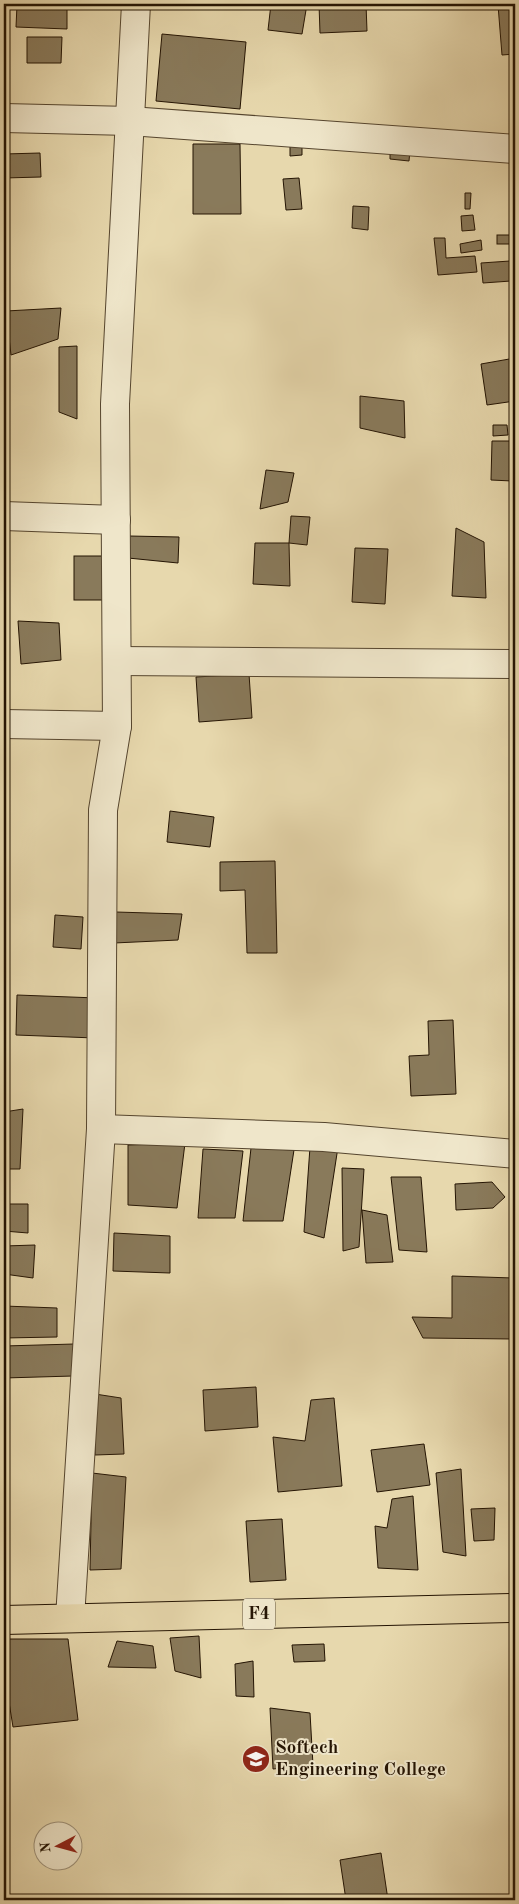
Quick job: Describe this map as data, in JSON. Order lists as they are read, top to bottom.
{
  "streets": {
    "main road": ["F4"]
  },
  "places": {
    "school or university": ["Softech Engineering College"]
  },
  "north": "left"
}
